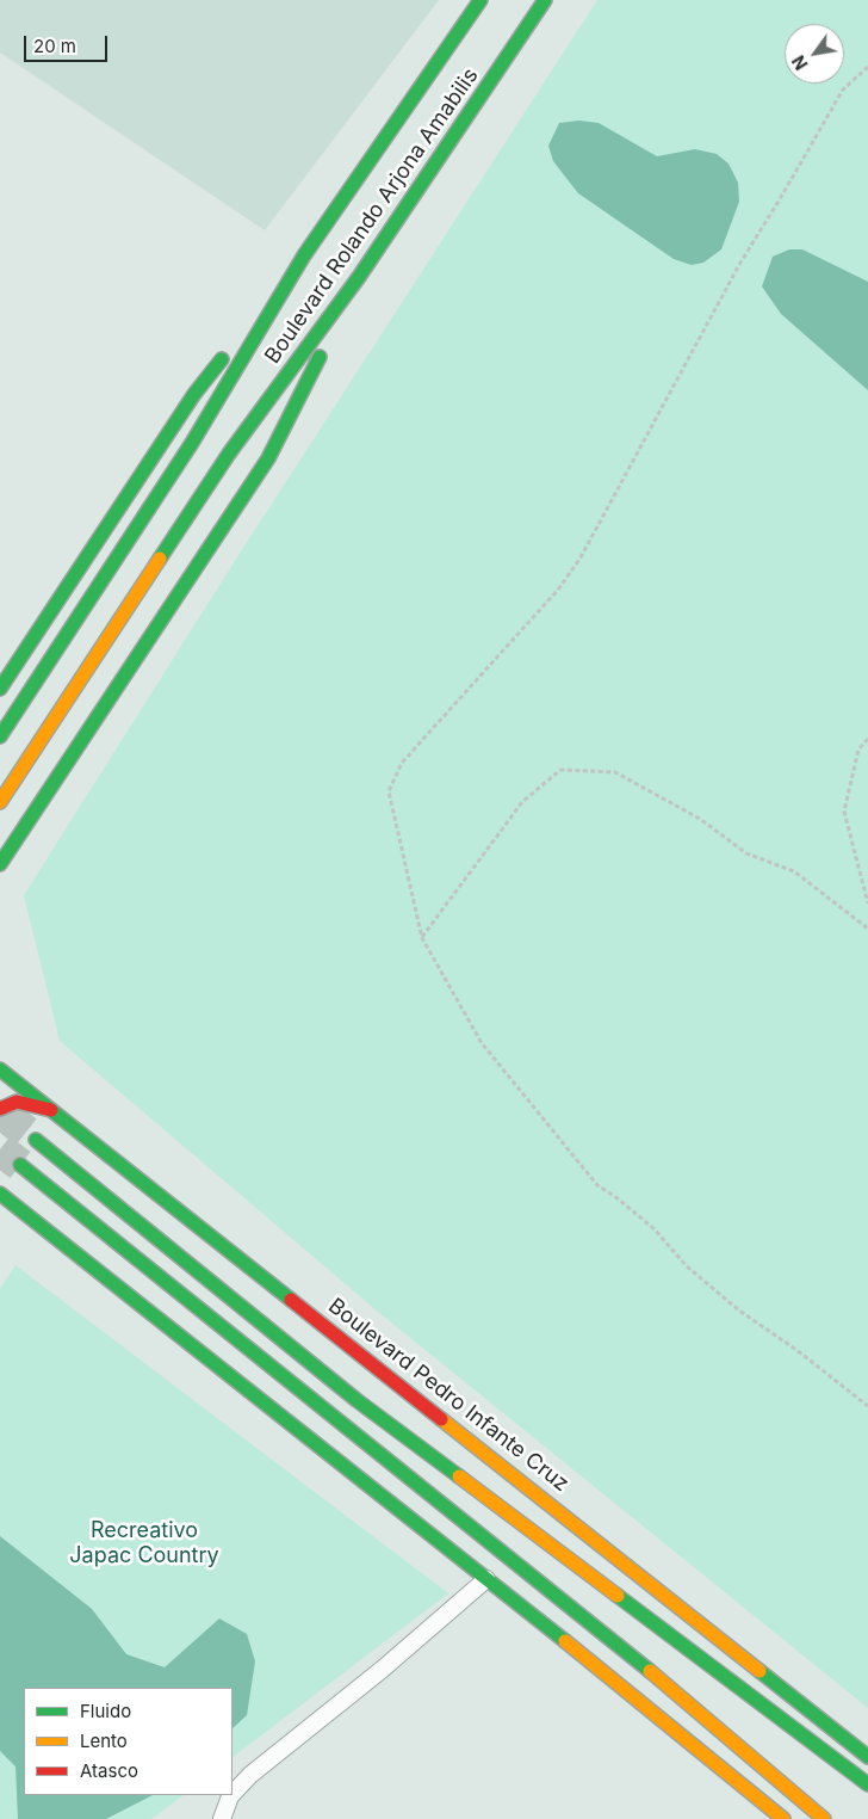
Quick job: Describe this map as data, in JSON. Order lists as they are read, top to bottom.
{
  "streets": {
    "main road": ["Boulevard Rolando Arjona Amabilis", "Boulevard Pedro Infante Cruz"]
  },
  "parks": ["Recreativo Japac Country"],
  "legend": ["Fluido", "Lento", "Atasco"],
  "scale_bar": "20 m",
  "north": "bottom left"
}
